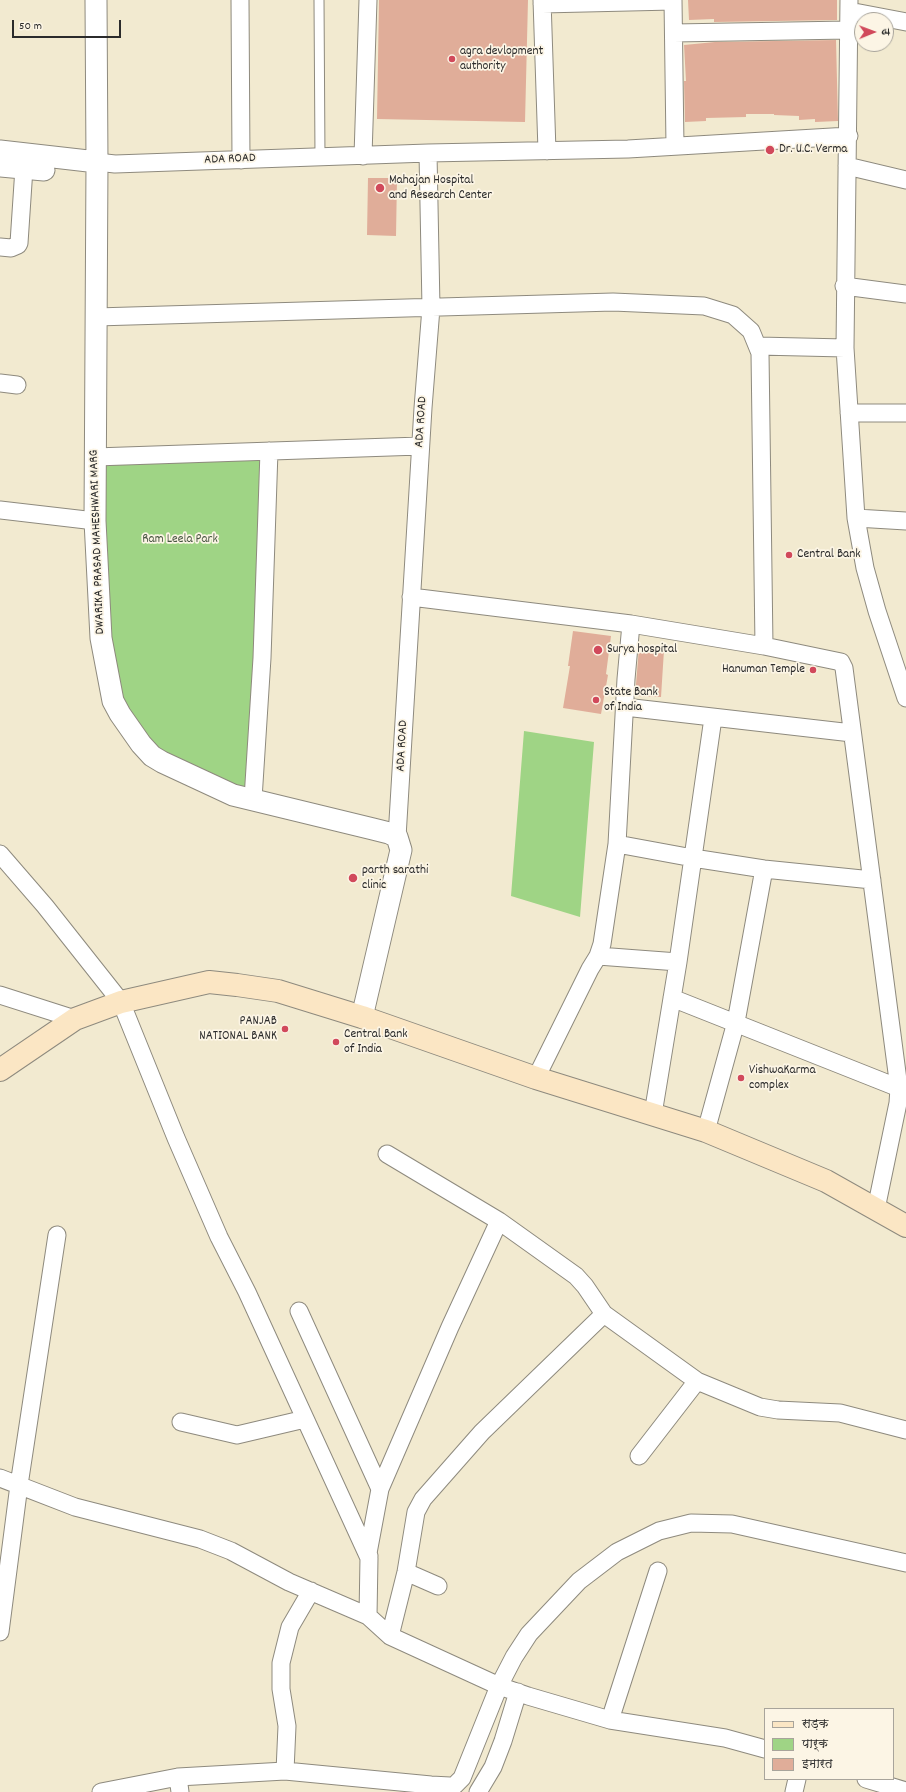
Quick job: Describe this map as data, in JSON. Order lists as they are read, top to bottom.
{
  "streets": {
    "street": ["ADA ROAD", "DWARIKA PRASAD MAHESHWARI MARG"]
  },
  "crossings": [
    ["ADA ROAD", "DWARIKA PRASAD MAHESHWARI MARG"]
  ],
  "parks": ["Ram Leela Park"],
  "places": [
    "agra devlopment authority",
    "Dr. U.C. Verma",
    "Mahajan Hospital and Research Center",
    "Central Bank",
    "Surya hospital",
    "Hanuman Temple",
    "State Bank of India",
    "parth sarathi clinic",
    "PANJAB NATIONAL BANK",
    "Central Bank of India",
    "VishwaKarma complex"
  ],
  "legend": ["सड़क", "पार्क", "इमारत"],
  "scale_bar": "50 m",
  "north": "right"
}
